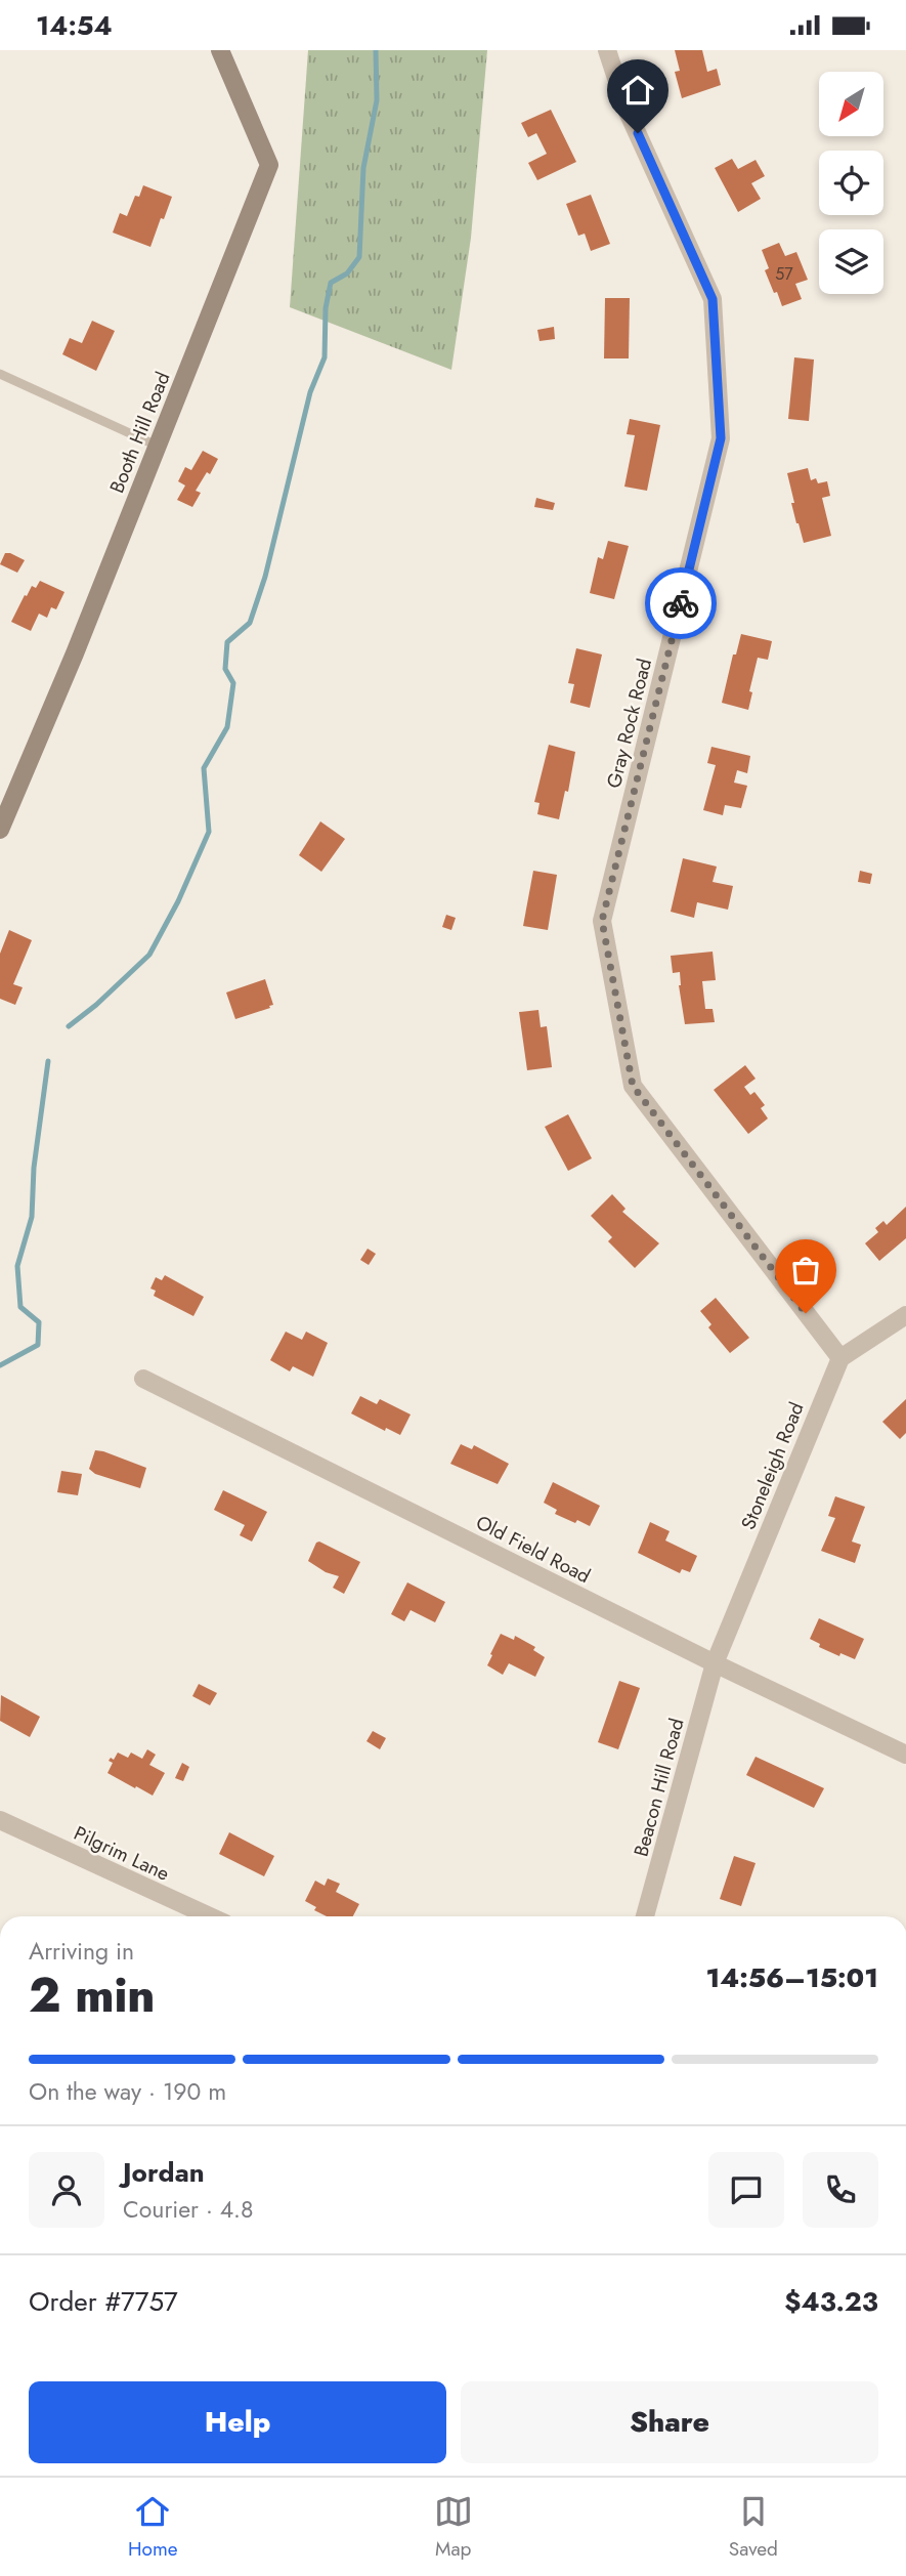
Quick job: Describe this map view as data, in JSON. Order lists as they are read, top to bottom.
{
  "streets": {
    "street": [
      "Booth Hill Road",
      "Gray Rock Road",
      "Stoneleigh Road",
      "Old Field Road",
      "Beacon Hill Road",
      "Pilgrim Lane"
    ]
  },
  "crossings": [
    ["Gray Rock Road", "Stoneleigh Road"],
    ["Stoneleigh Road", "Old Field Road"],
    ["Stoneleigh Road", "Beacon Hill Road"],
    ["Old Field Road", "Beacon Hill Road"]
  ],
  "house_numbers": ["57"],
  "north": "bottom left",
  "page": {
    "status": "14:54",
    "heading": ["2 min", "Arriving in", "14:56–15:01"],
    "panel": [
      "Jordan",
      "Courier · 4.8",
      "Order #7757",
      "$43.23"
    ],
    "bar": "On the way · 190 m",
    "buttons": ["Help", "Share"],
    "tabs": ["Home", "Map", "Saved"]
  }
}
